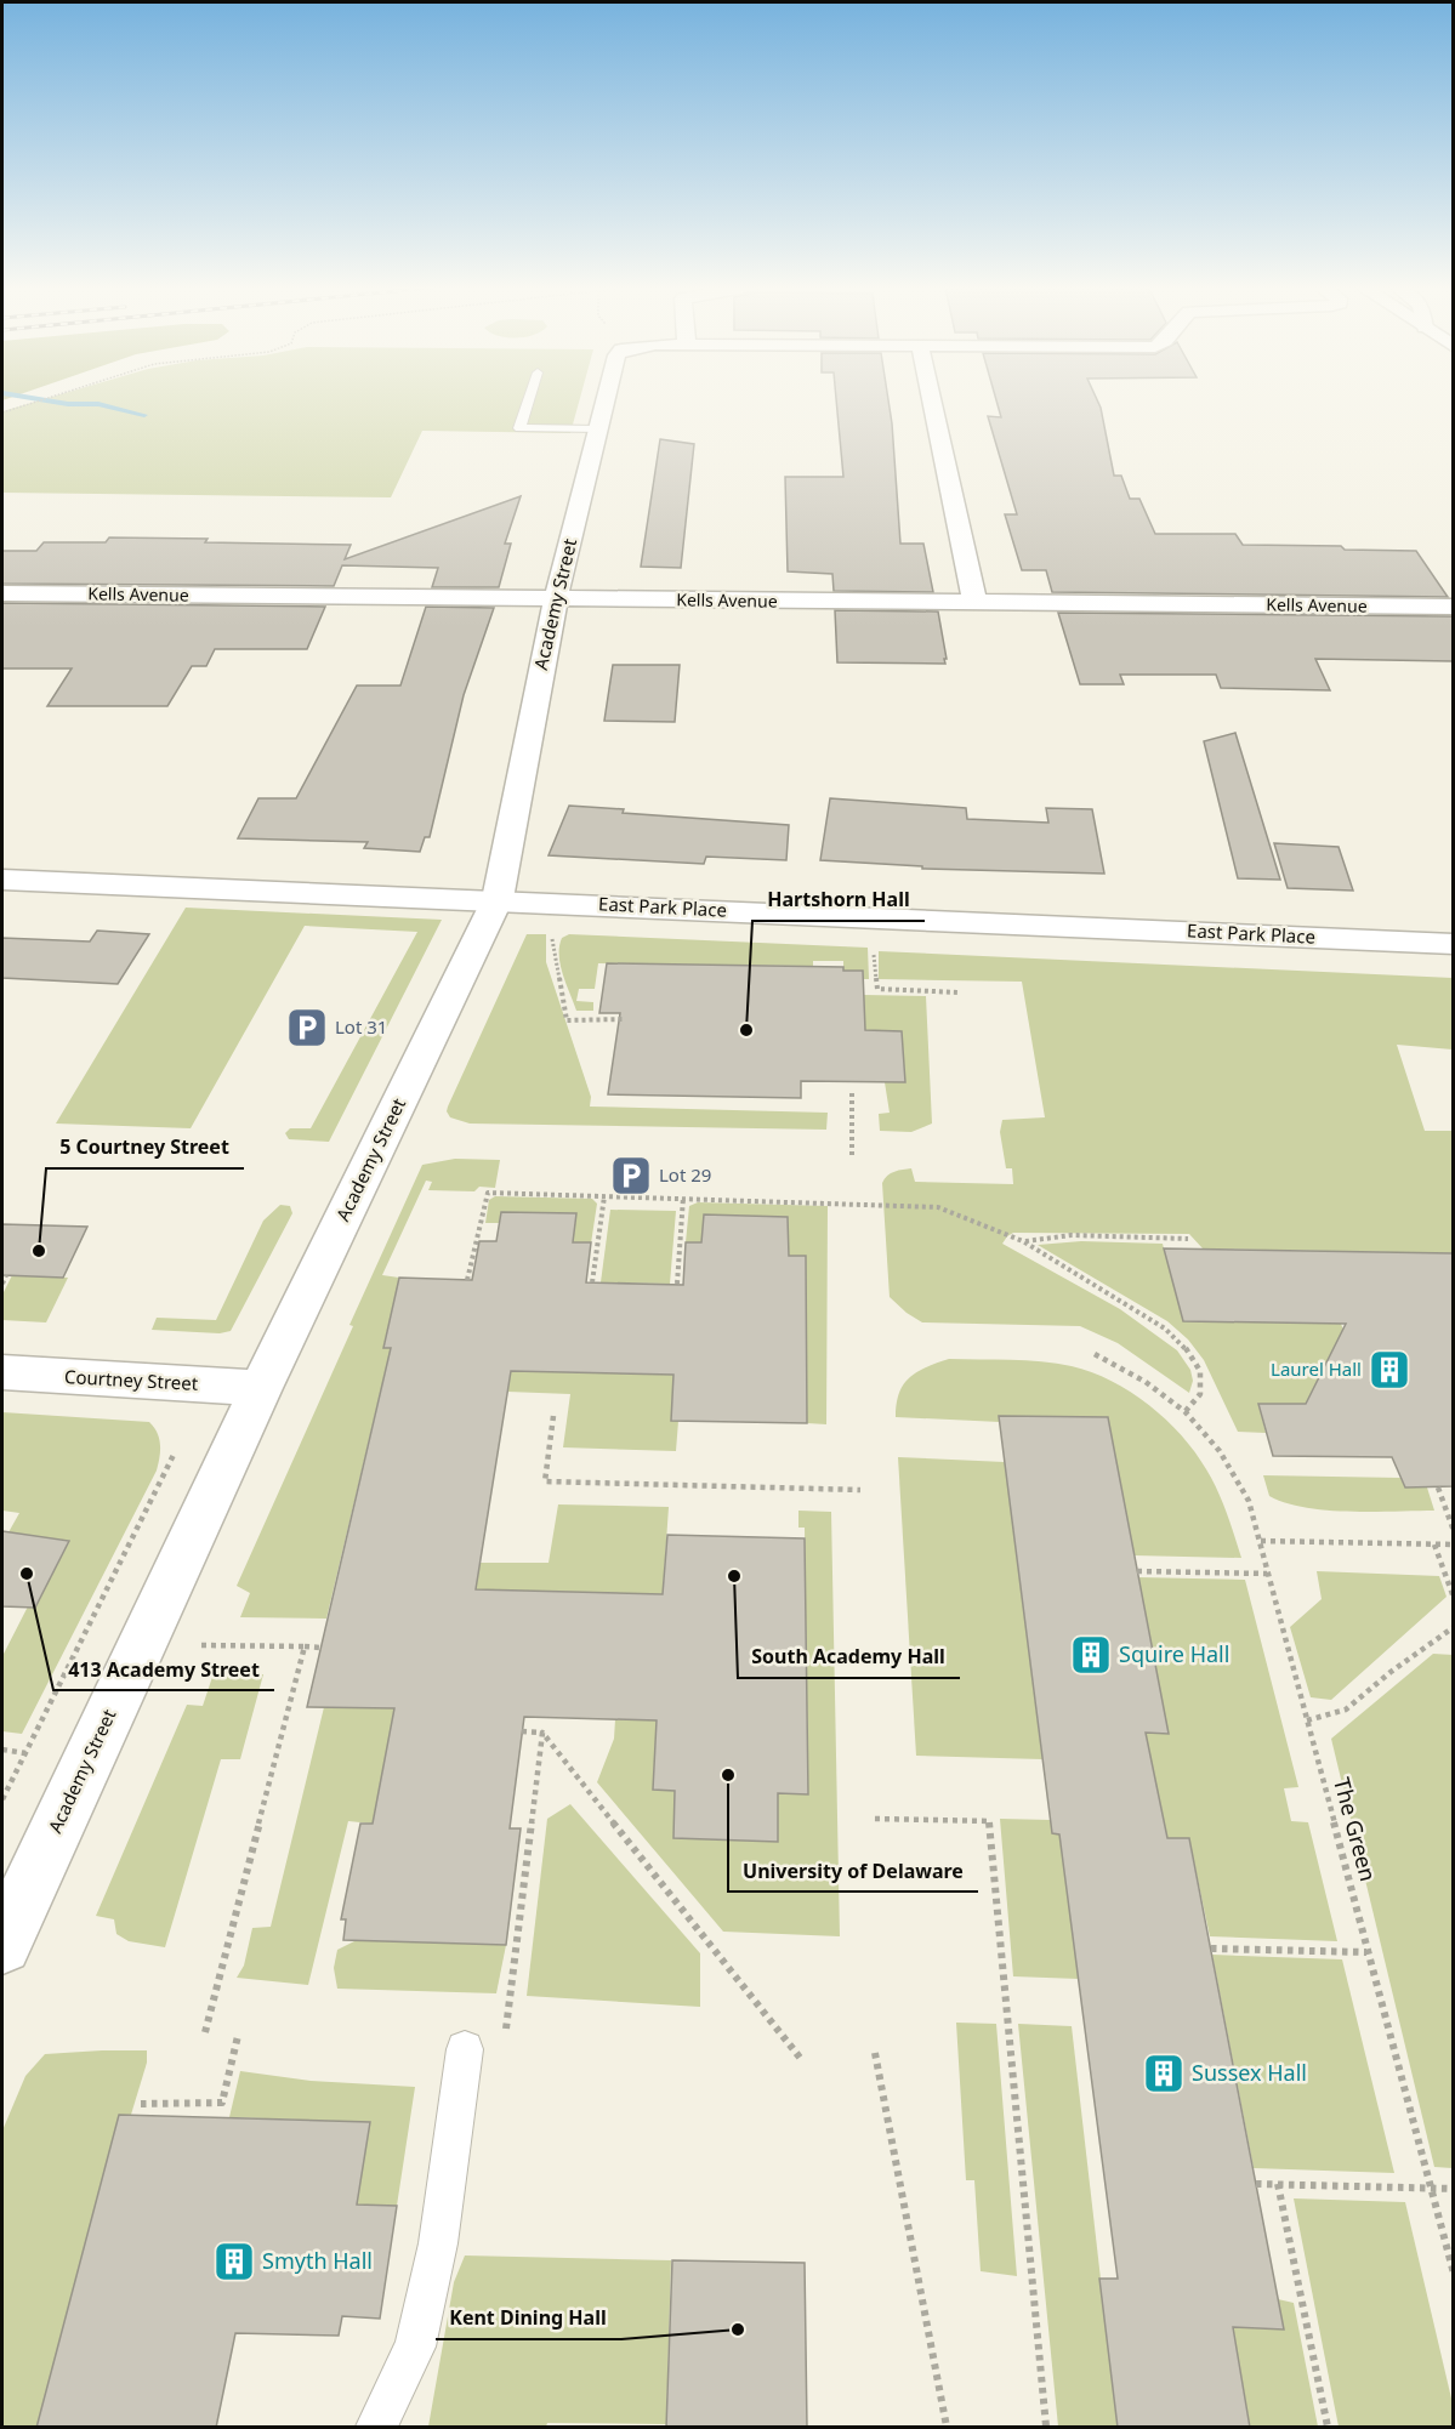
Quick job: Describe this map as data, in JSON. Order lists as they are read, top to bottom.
{
  "streets": {
    "street": [
      "Kells Avenue",
      "Academy Street",
      "East Park Place",
      "Courtney Street"
    ],
    "path": ["The Green"]
  },
  "crossings": [
    ["Kells Avenue", "Academy Street"],
    ["Academy Street", "East Park Place"],
    ["Academy Street", "Courtney Street"]
  ],
  "places": {
    "parking": ["Lot 31", "Lot 29"],
    "other": [
      "Hartshorn Hall",
      "5 Courtney Street",
      "413 Academy Street",
      "South Academy Hall",
      "University of Delaware",
      "Kent Dining Hall"
    ],
    "building": [
      "Laurel Hall",
      "Squire Hall",
      "Sussex Hall",
      "Smyth Hall"
    ]
  }
}
